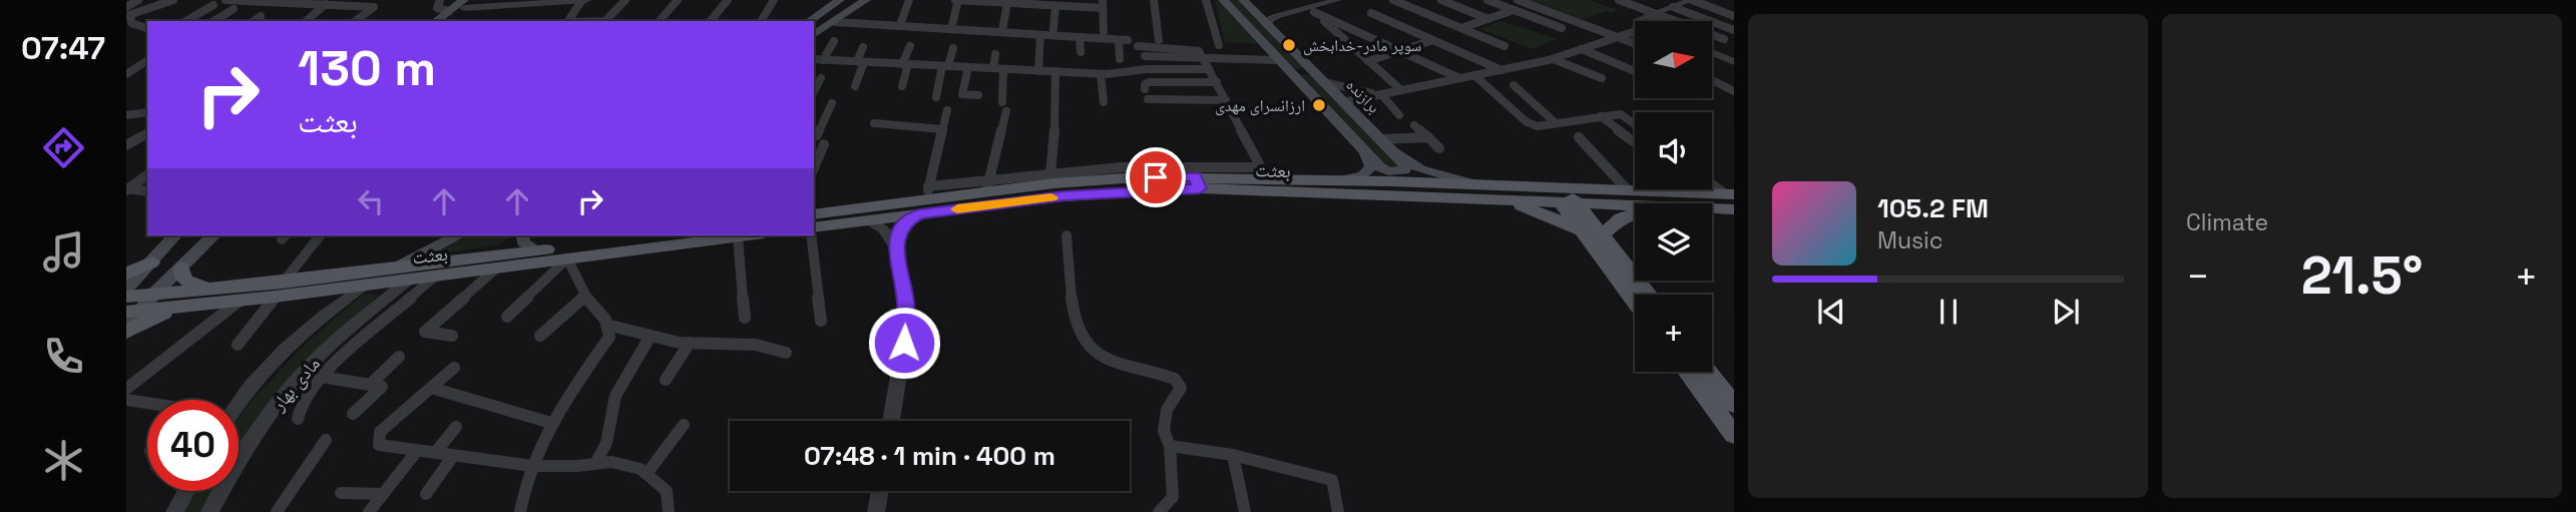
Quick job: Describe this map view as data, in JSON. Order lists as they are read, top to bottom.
{
  "streets": {
    "main road": ["برازنده", "بعثت"],
    "street": ["مادی بهار"]
  },
  "crossings": [
    ["برازنده", "بعثت"],
    ["بعثت", "مادی بهار"]
  ],
  "places": ["سوپر مادر-خدابخش", "ارزانسرای مهدی"],
  "north": "right",
  "page": {
    "tabs": "07:47",
    "tile": "Climate",
    "map_buttons": "+",
    "turn": ["130 m", "بعثت"],
    "song": ["105.2 FM", "Music"],
    "heat": ["−", "21.5°", "+"],
    "limit": "40",
    "trip": "07:48 · 1 min · 400 m"
  }
}
